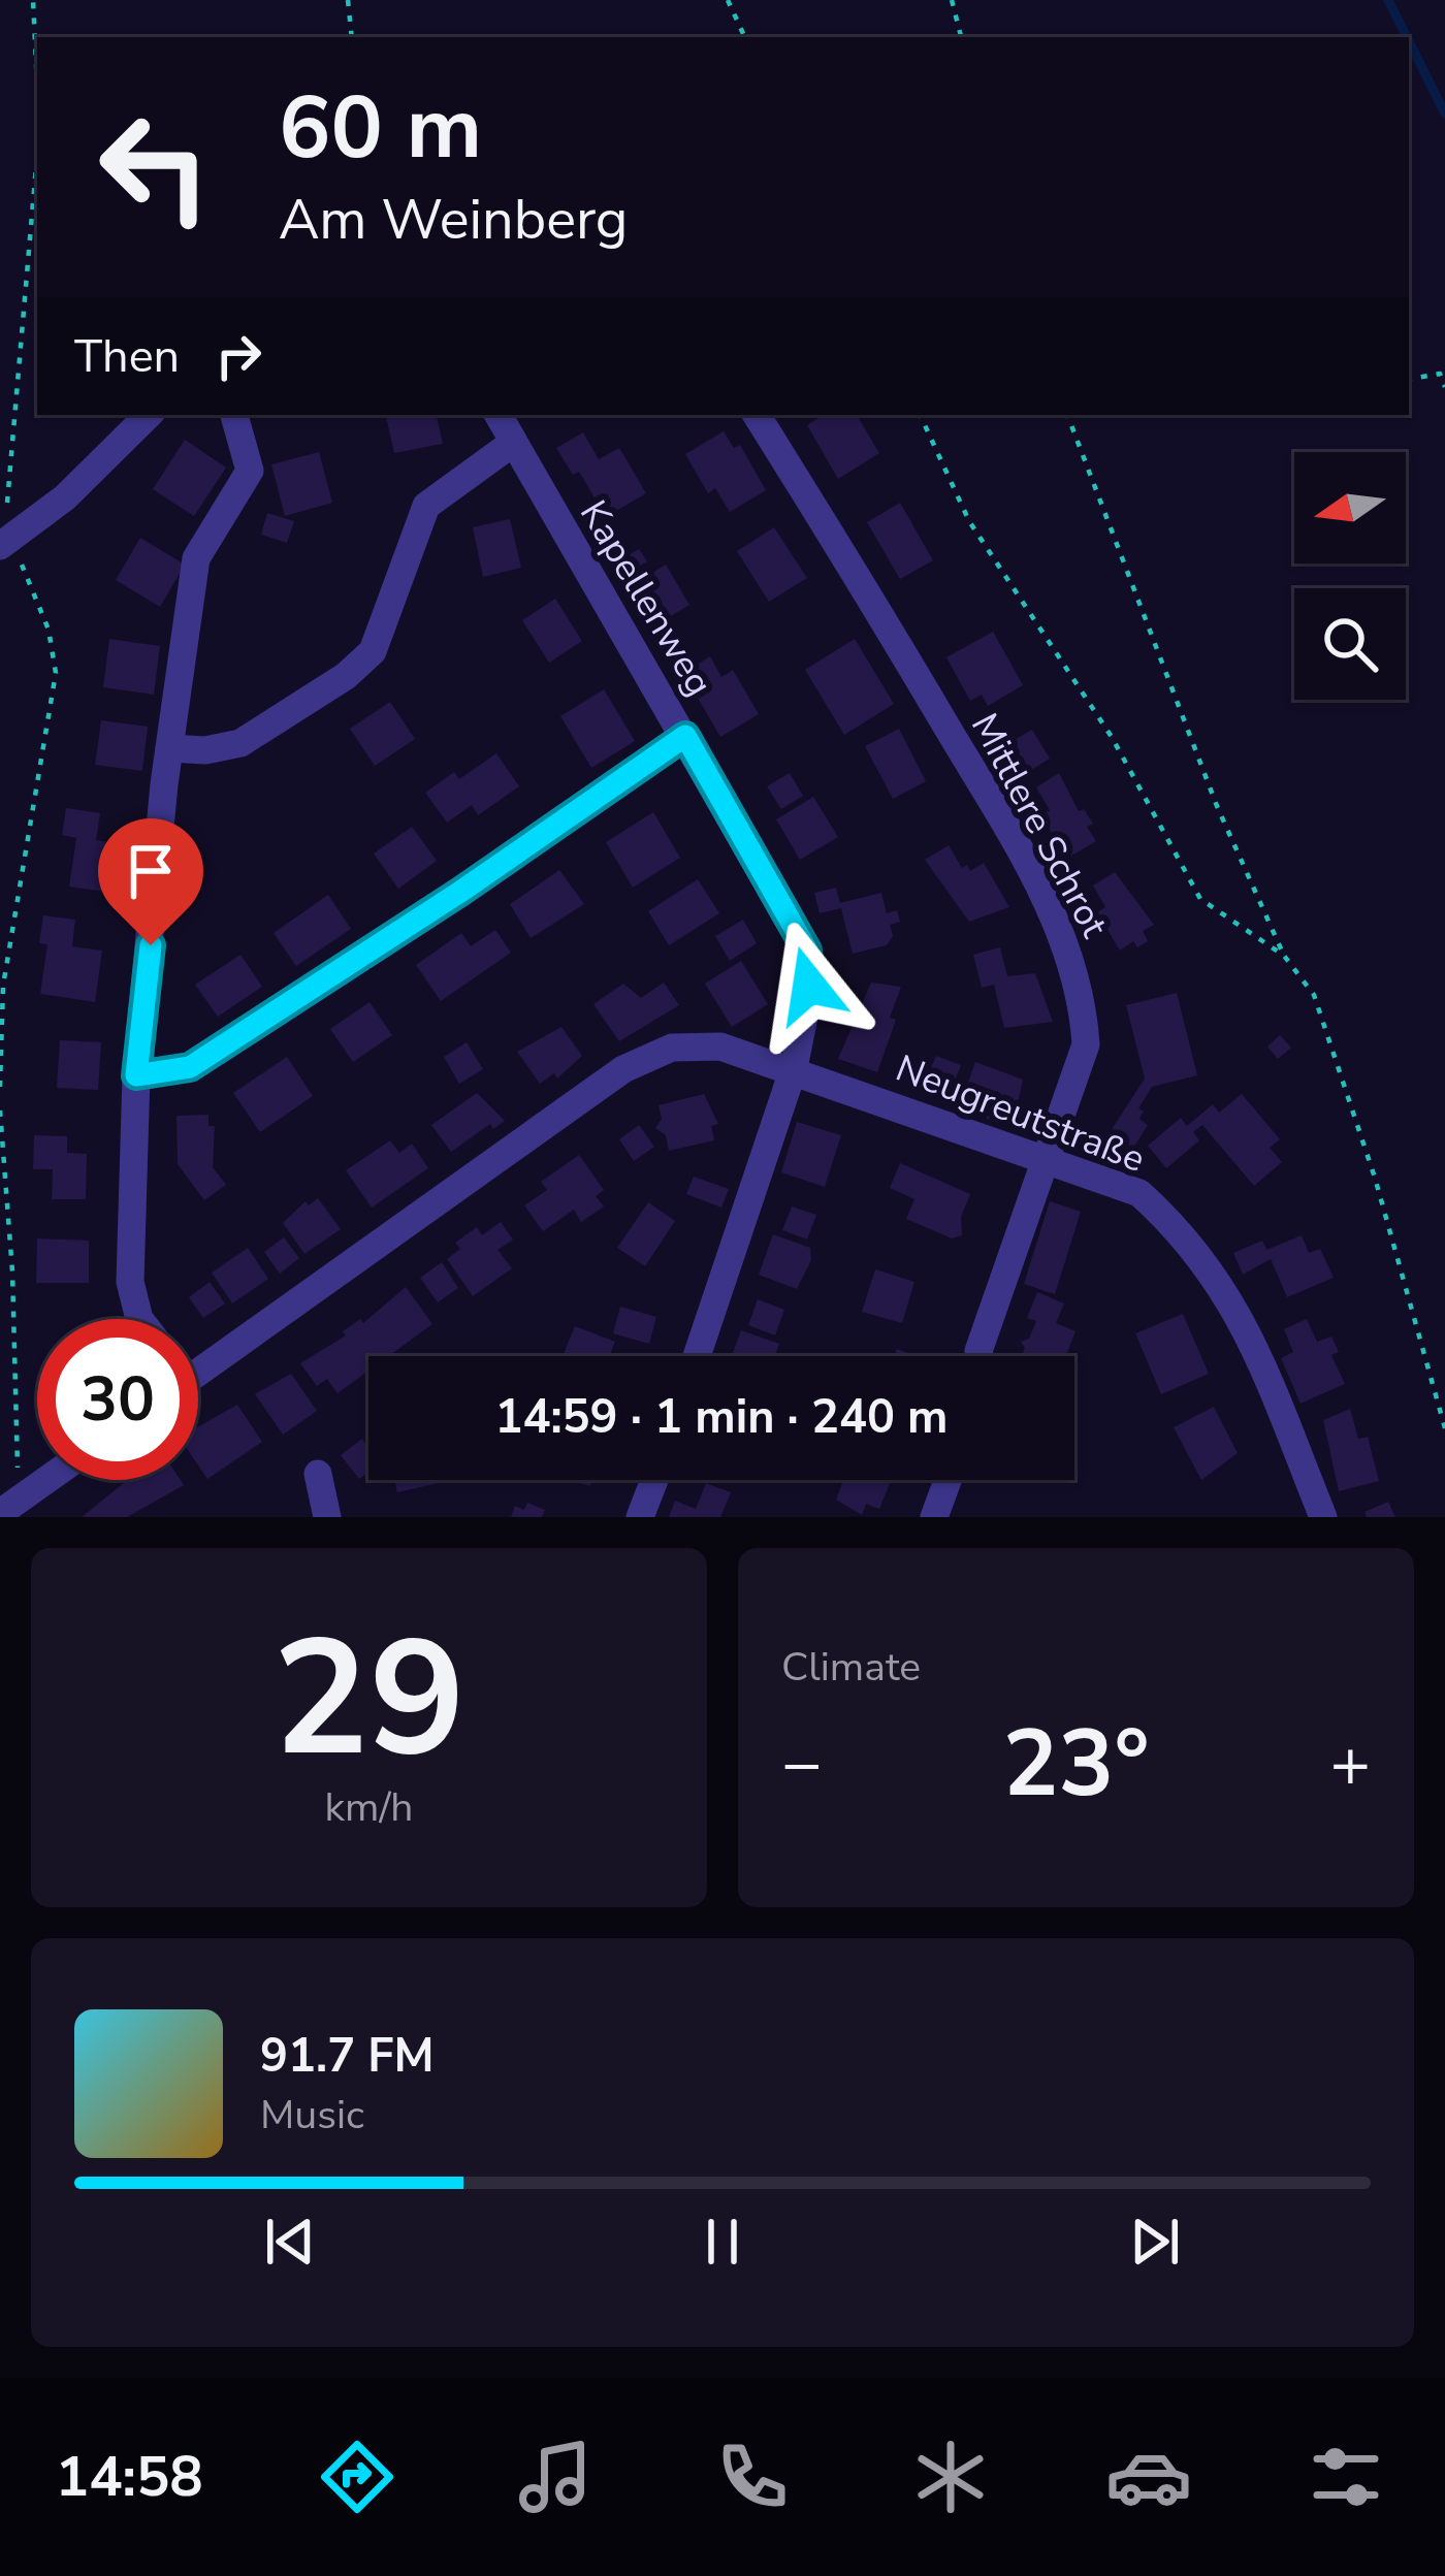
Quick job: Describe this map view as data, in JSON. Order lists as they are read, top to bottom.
{
  "streets": {
    "street": ["Kapellenweg", "Mittlere Schrot", "Neugreutstraße"]
  },
  "crossings": [
    ["Kapellenweg", "Neugreutstraße"],
    ["Mittlere Schrot", "Neugreutstraße"]
  ],
  "north": "left",
  "page": {
    "turn": ["60 m", "Am Weinberg"],
    "then": "Then",
    "limit": "30",
    "trip": "14:59 · 1 min · 240 m",
    "tile": [
      ["29", "km/h"],
      "Climate"
    ],
    "heat": ["−", "23°", "+"],
    "song": ["91.7 FM", "Music"],
    "tabs": "14:58"
  }
}
